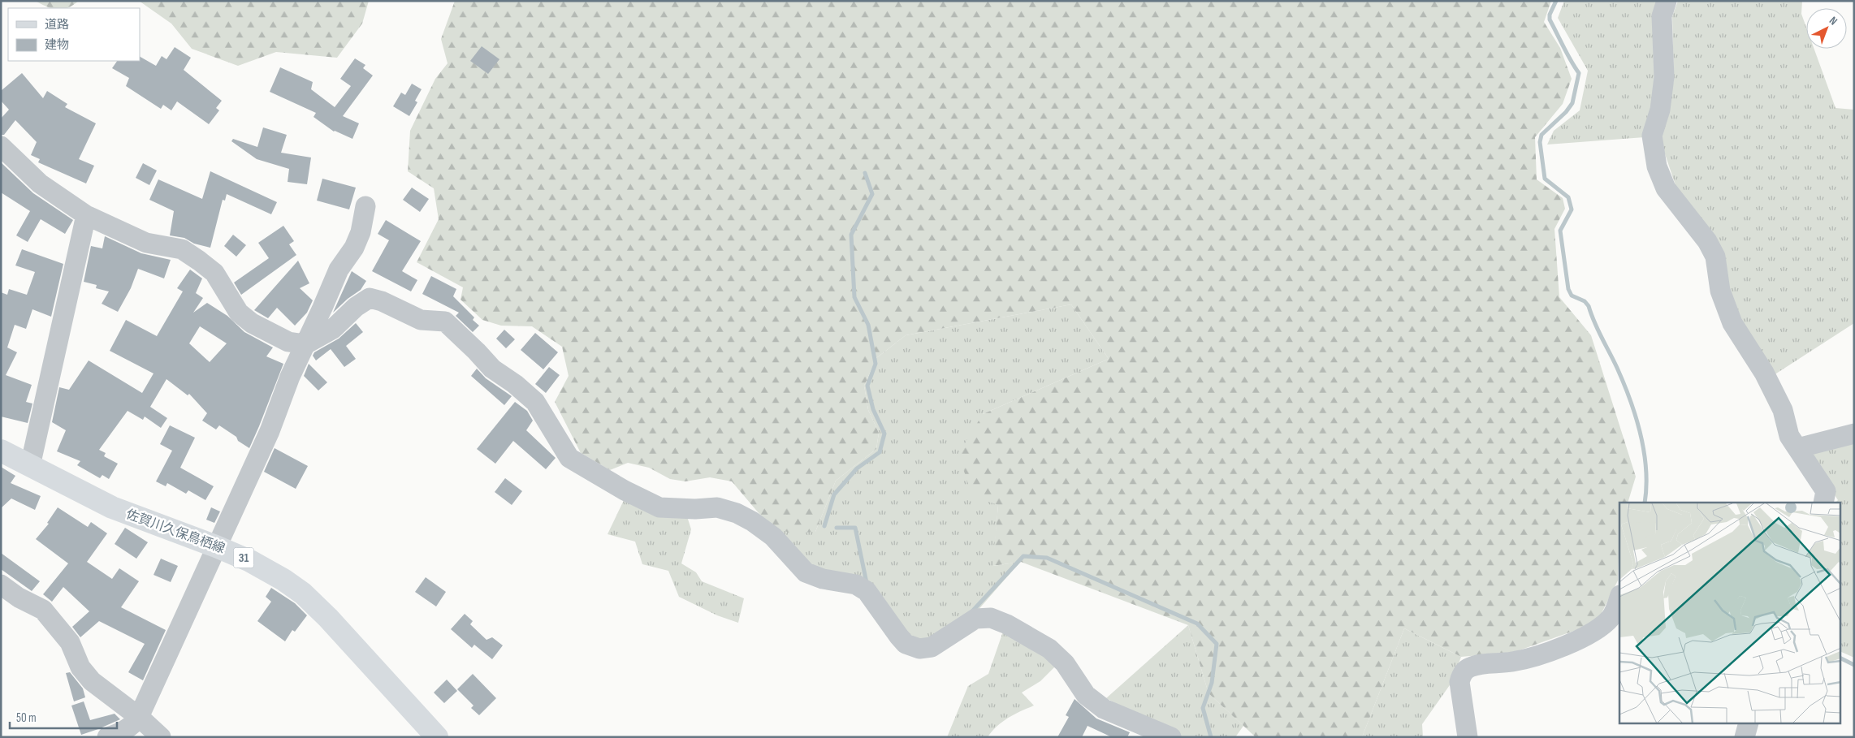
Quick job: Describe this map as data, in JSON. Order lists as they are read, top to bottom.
{
  "streets": {
    "main road": ["佐賀川久保鳥栖線", "31"]
  },
  "legend": ["道路", "建物"],
  "scale_bar": "50 m",
  "north": "top right"
}
